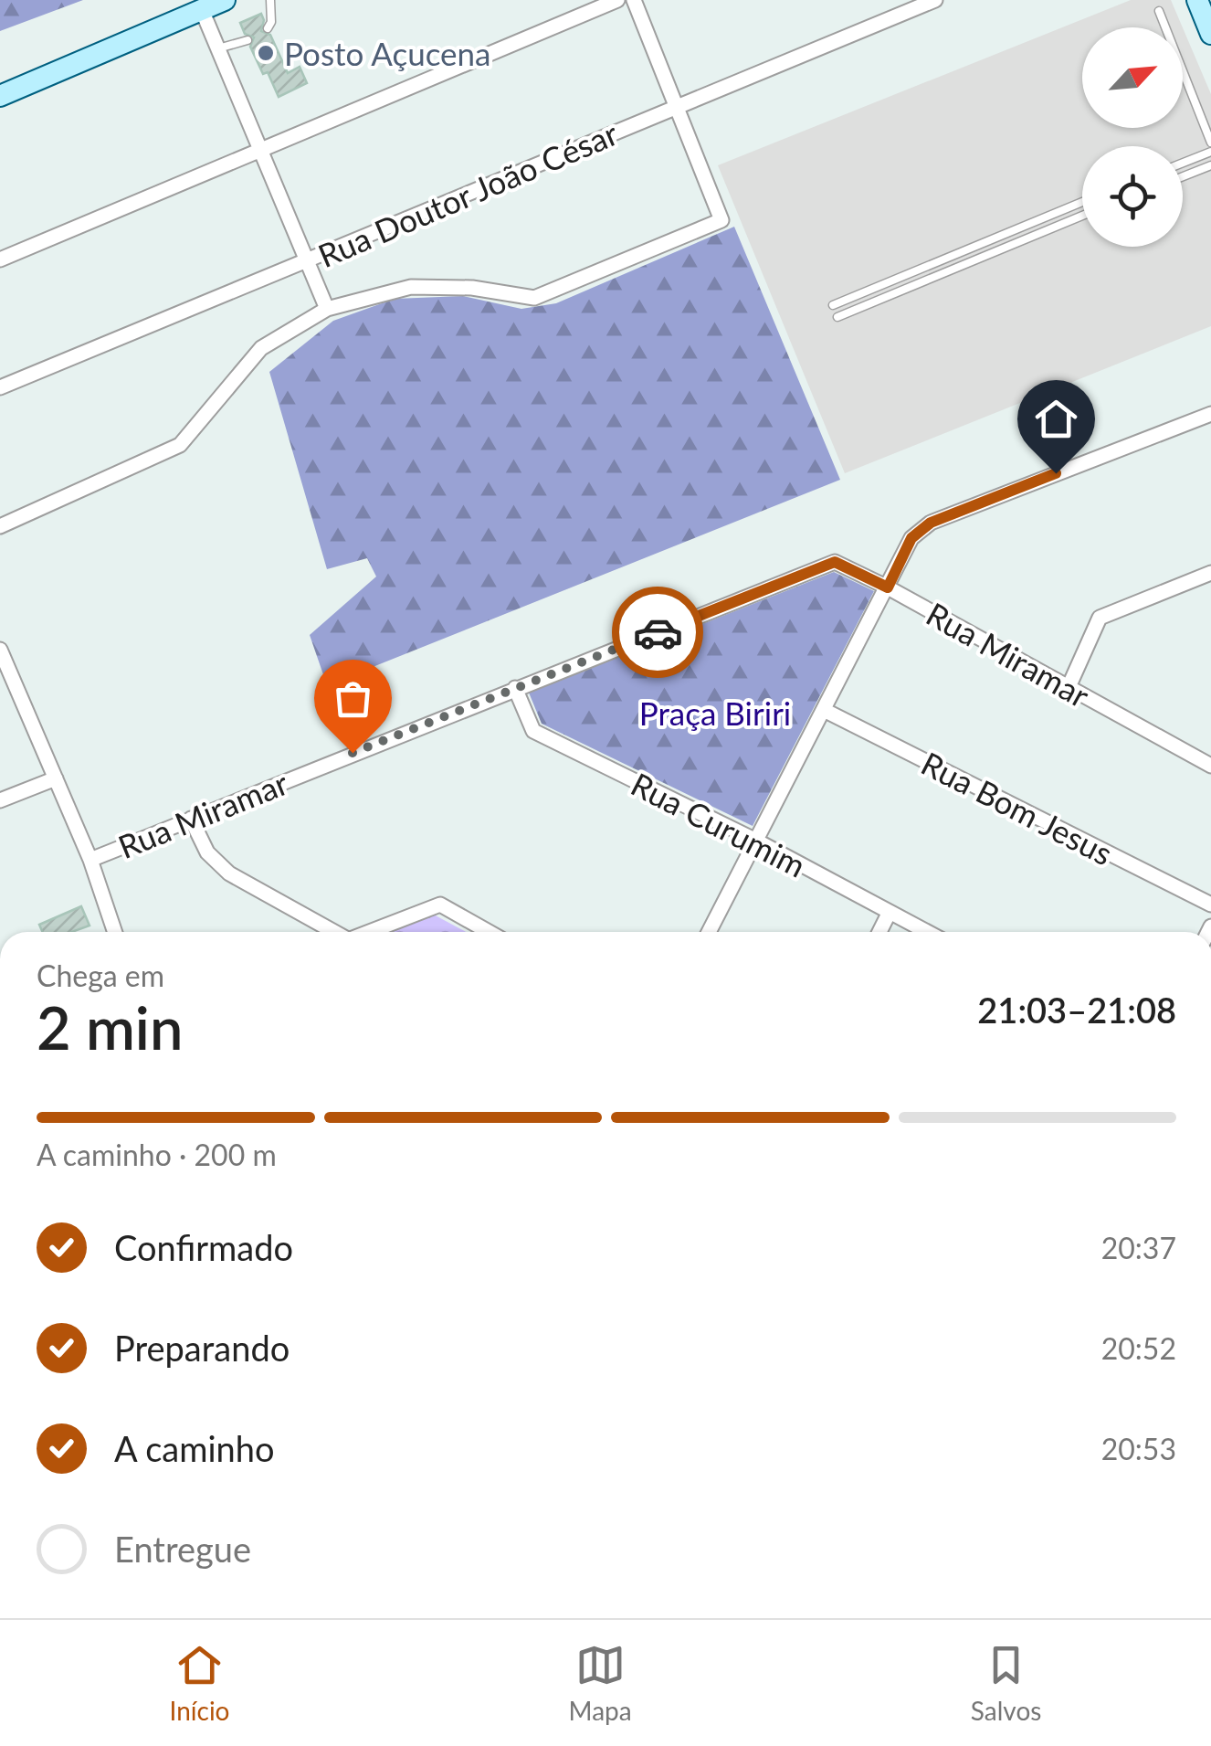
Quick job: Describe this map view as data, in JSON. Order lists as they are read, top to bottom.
{
  "streets": {
    "street": [
      "Rua Doutor João César",
      "Rua Miramar",
      "Rua Bom Jesus",
      "Rua Curumim"
    ]
  },
  "crossings": [
    ["Rua Miramar", "Rua Curumim"]
  ],
  "parks": ["Praça Biriri"],
  "places": ["Posto Açucena"],
  "north": "top right",
  "page": {
    "heading": ["2 min", "Chega em", "21:03–21:08"],
    "bar": "A caminho · 200 m",
    "list": [
      ["Confirmado", "20:37"],
      ["Preparando", "20:52"],
      ["A caminho", "20:53"],
      "Entregue"
    ],
    "tabs": ["Início", "Mapa", "Salvos"]
  }
}
